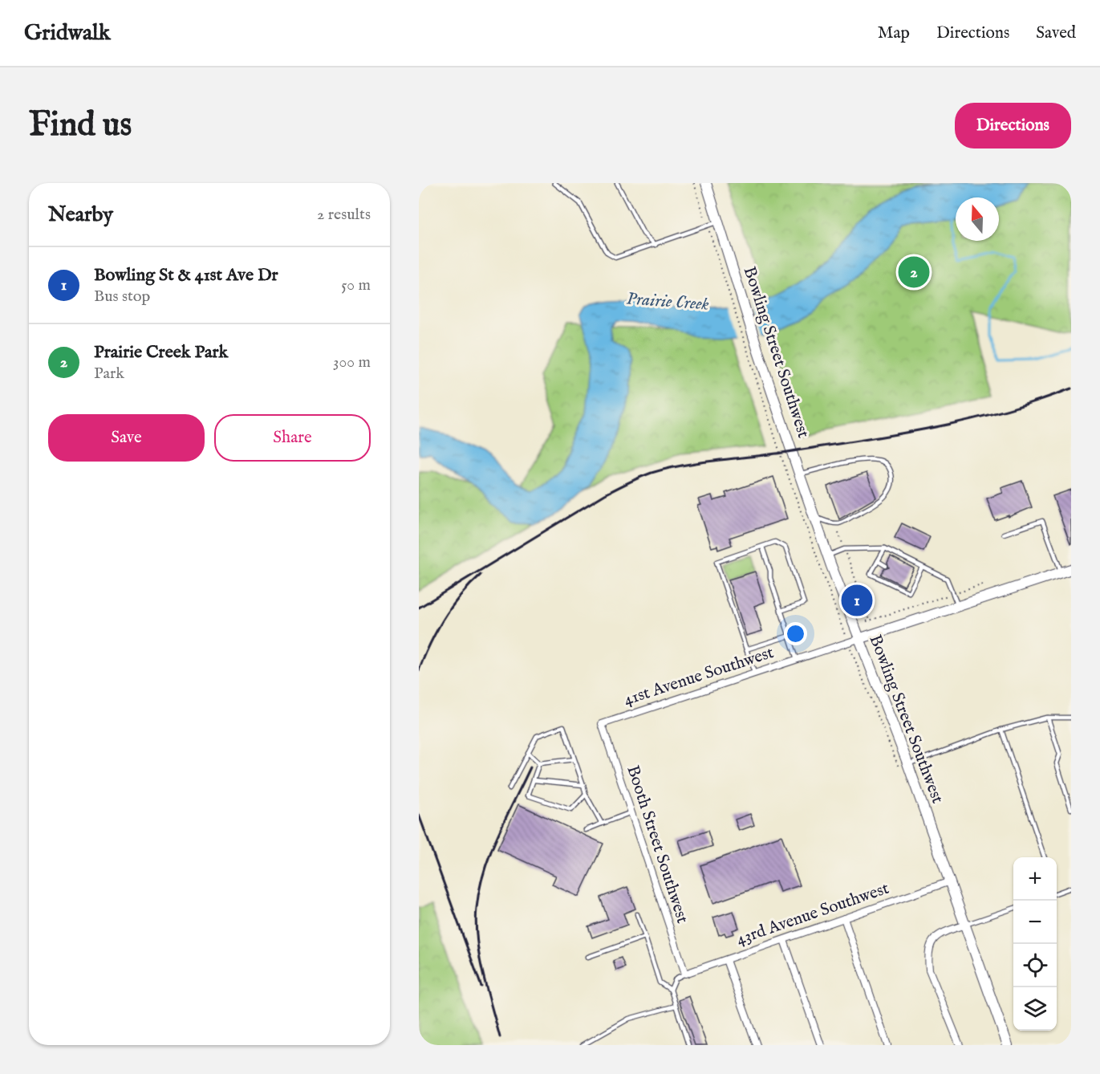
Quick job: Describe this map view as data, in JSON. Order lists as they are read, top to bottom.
{
  "streets": {
    "main road": ["Bowling Street Southwest"],
    "street": ["41st Avenue Southwest", "Booth Street Southwest", "43rd Avenue Southwest"]
  },
  "crossings": [
    ["Bowling Street Southwest", "41st Avenue Southwest"],
    ["Bowling Street Southwest", "43rd Avenue Southwest"],
    ["41st Avenue Southwest", "Booth Street Southwest"],
    ["Booth Street Southwest", "43rd Avenue Southwest"]
  ],
  "water": ["Prairie Creek"],
  "north": "top",
  "page": {
    "header": "Gridwalk",
    "nav": ["Map", "Directions", "Saved"],
    "buttons": [
      "Directions",
      ["Save", "Share"]
    ],
    "title": "Find us",
    "heading": ["Nearby", "2 results"],
    "list": [
      {
        "mark": "1",
        "name": "Bowling St & 41st Ave Dr",
        "note": "Bus stop",
        "value": "50 m"
      },
      {
        "mark": "2",
        "name": "Prairie Creek Park",
        "note": "Park",
        "value": "300 m"
      }
    ],
    "pins": ["2", "1"],
    "map_buttons": ["+", "−"]
  }
}
